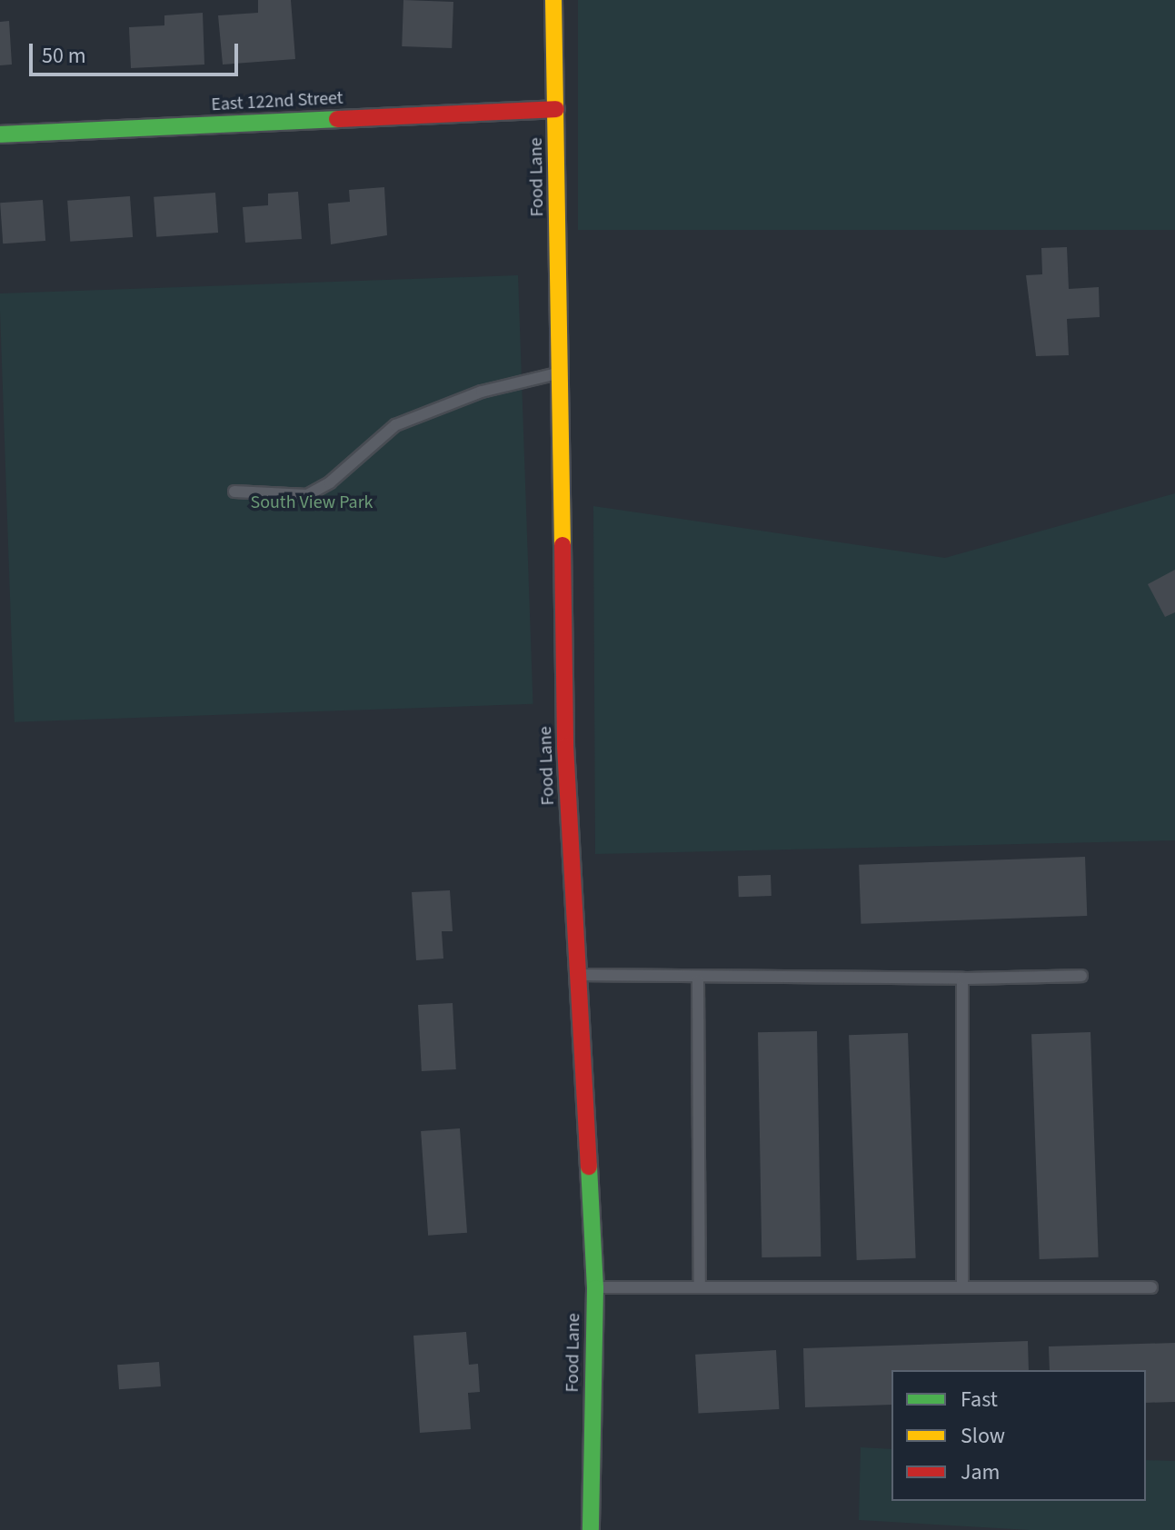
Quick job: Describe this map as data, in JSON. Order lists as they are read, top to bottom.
{
  "streets": {
    "street": ["East 122nd Street", "Food Lane"]
  },
  "crossings": [
    ["East 122nd Street", "Food Lane"]
  ],
  "parks": ["South View Park"],
  "legend": ["Fast", "Slow", "Jam"],
  "scale_bar": "50 m"
}
